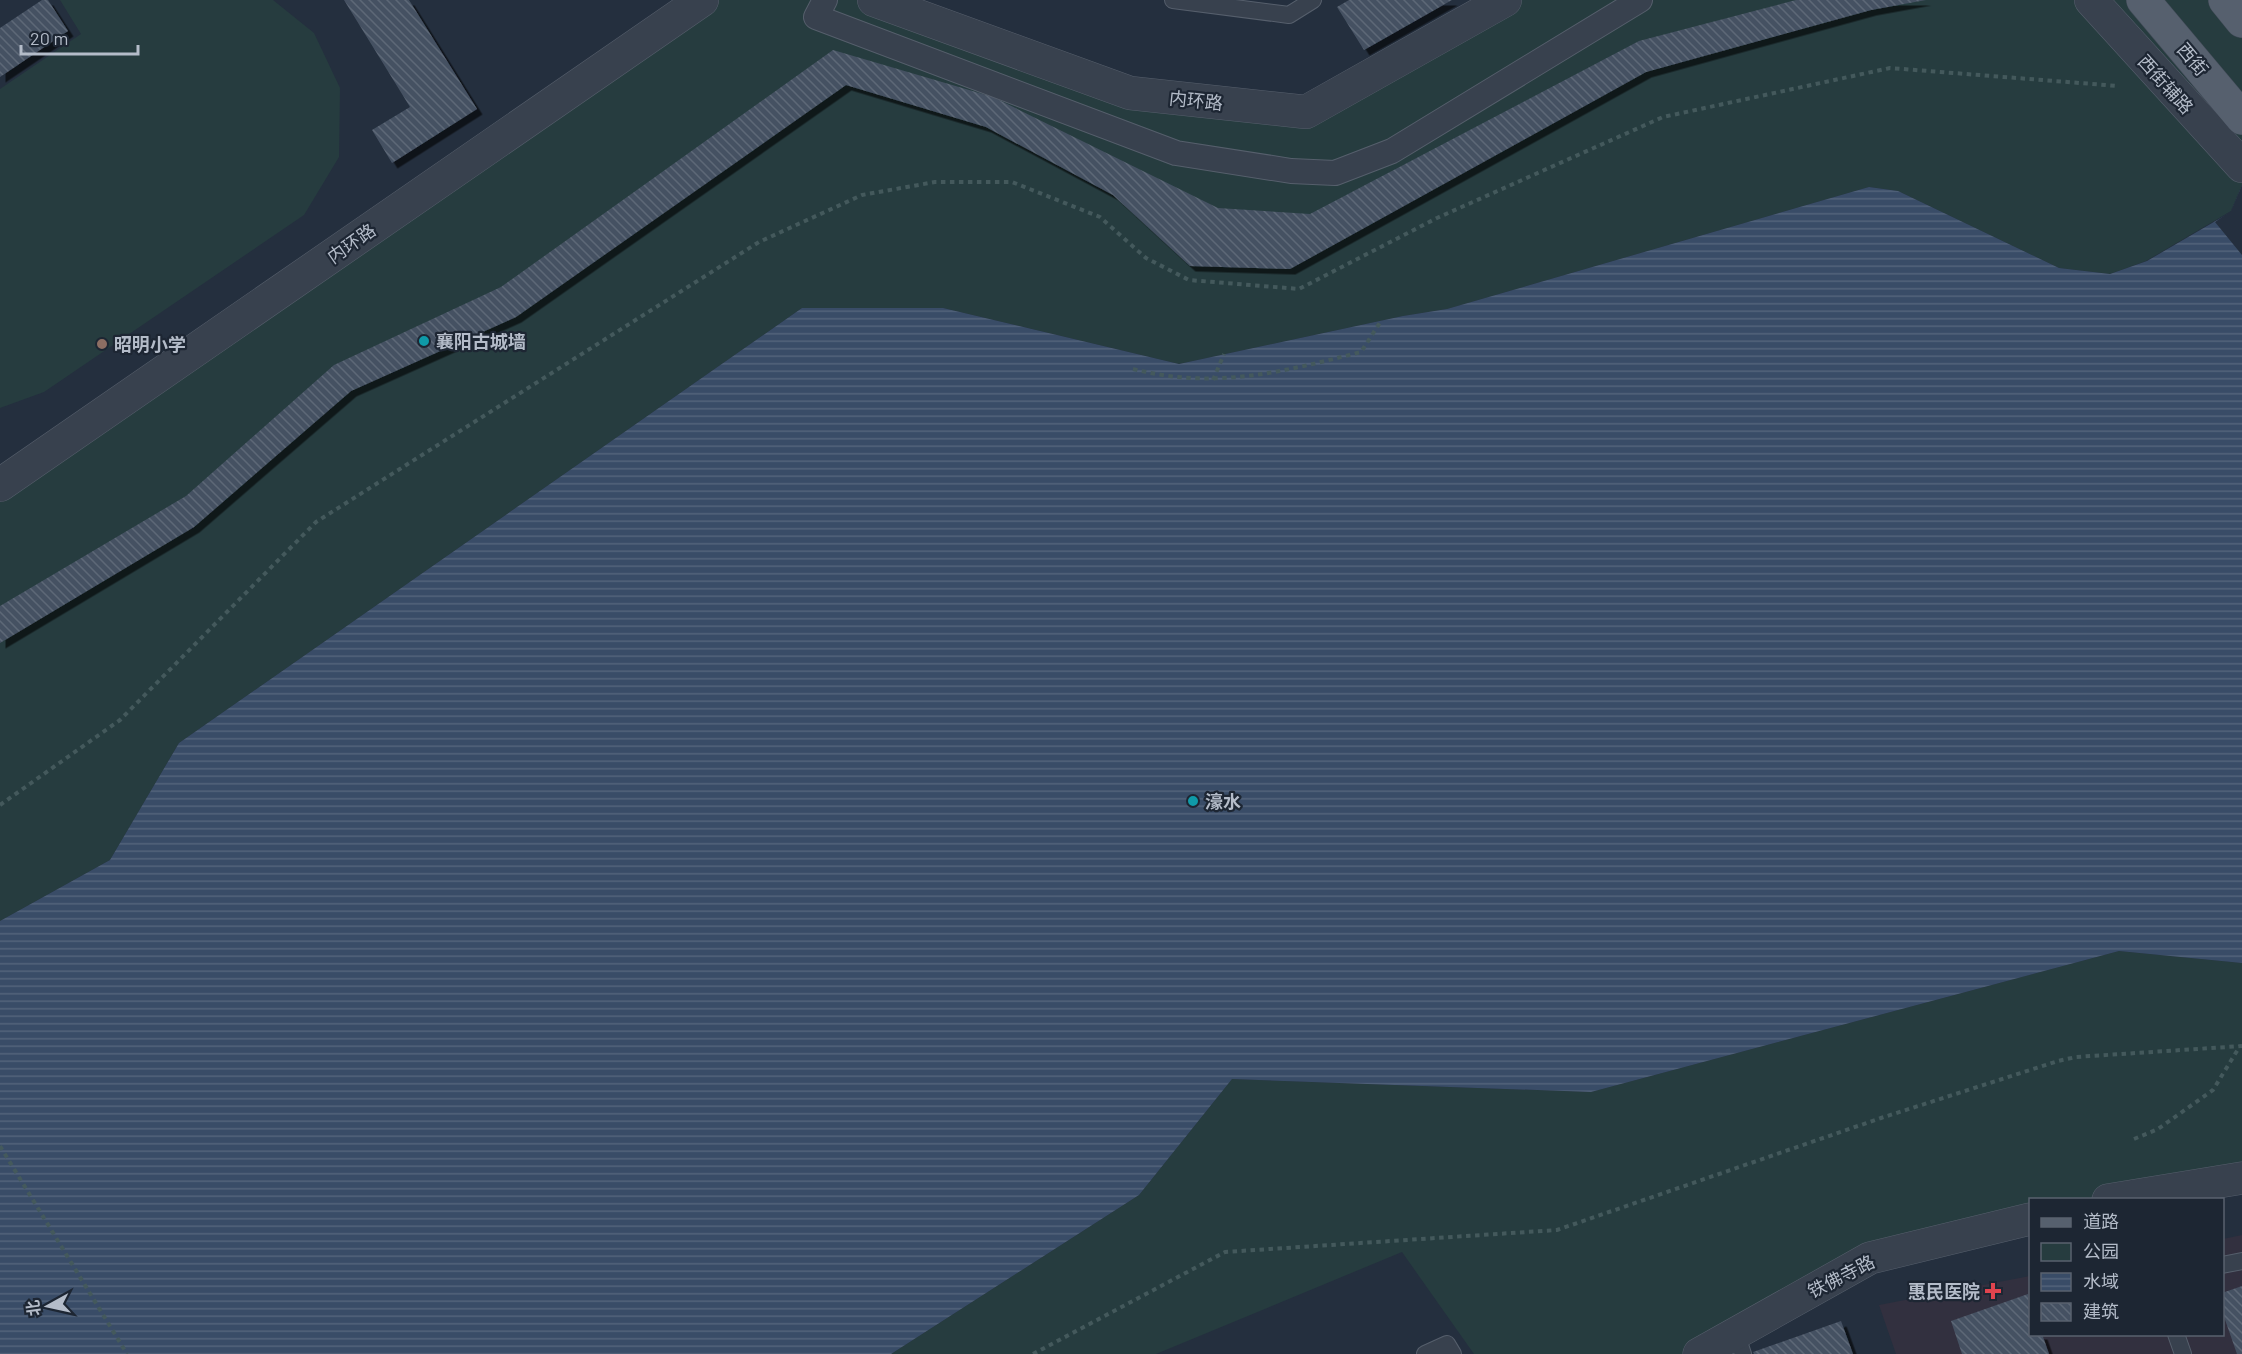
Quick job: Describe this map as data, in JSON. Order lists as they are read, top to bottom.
{
  "streets": {
    "main road": ["西街"],
    "street": ["西街辅路", "内环路", "铁佛寺路"]
  },
  "places": {
    "other": ["襄阳古城墙", "昭明小学", "濠水"],
    "health": ["惠民医院"]
  },
  "legend": [
    "道路",
    "公园",
    "水域",
    "建筑"
  ],
  "scale_bar": "20 m",
  "north": "left"
}
